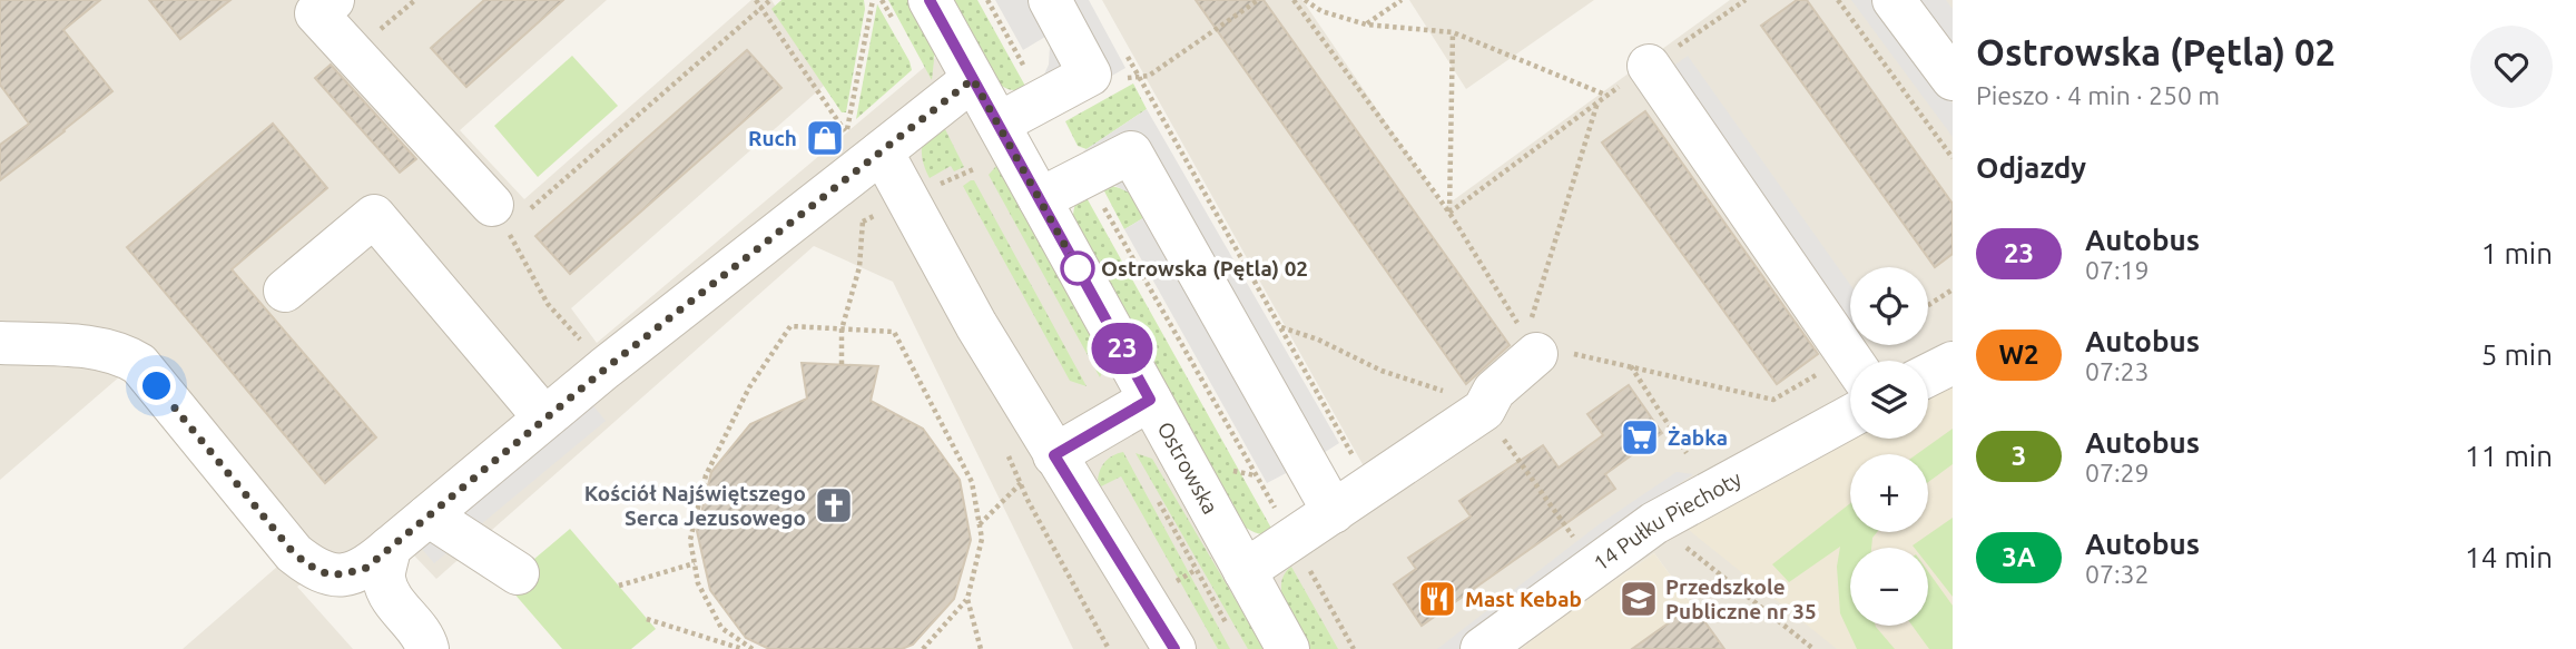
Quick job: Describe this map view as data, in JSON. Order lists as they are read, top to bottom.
{
  "streets": {
    "street": ["Ostrowska", "14 Pułku Piechoty"]
  },
  "places": {
    "shop": ["Ruch"],
    "other": ["Ostrowska (Pętla) 02"],
    "supermarket": ["Żabka"],
    "church": ["Kościół Najświętszego Serca Jezusowego"],
    "restaurant": ["Mast Kebab"],
    "school or university": ["Przedszkole Publiczne nr 35"]
  },
  "lines": ["bus line 23"],
  "page": {
    "on_map": "23",
    "heading": [
      ["Ostrowska (Pętla) 02", "Pieszo · 4 min · 250 m"],
      "Odjazdy"
    ],
    "list": [
      {
        "mark": "23",
        "name": "Autobus",
        "note": "07:19",
        "value": "1 min"
      },
      {
        "mark": "W2",
        "name": "Autobus",
        "note": "07:23",
        "value": "5 min"
      },
      {
        "mark": "3",
        "name": "Autobus",
        "note": "07:29",
        "value": "11 min"
      },
      {
        "mark": "3A",
        "name": "Autobus",
        "note": "07:32",
        "value": "14 min"
      }
    ],
    "map_buttons": ["+", "−"]
  }
}
